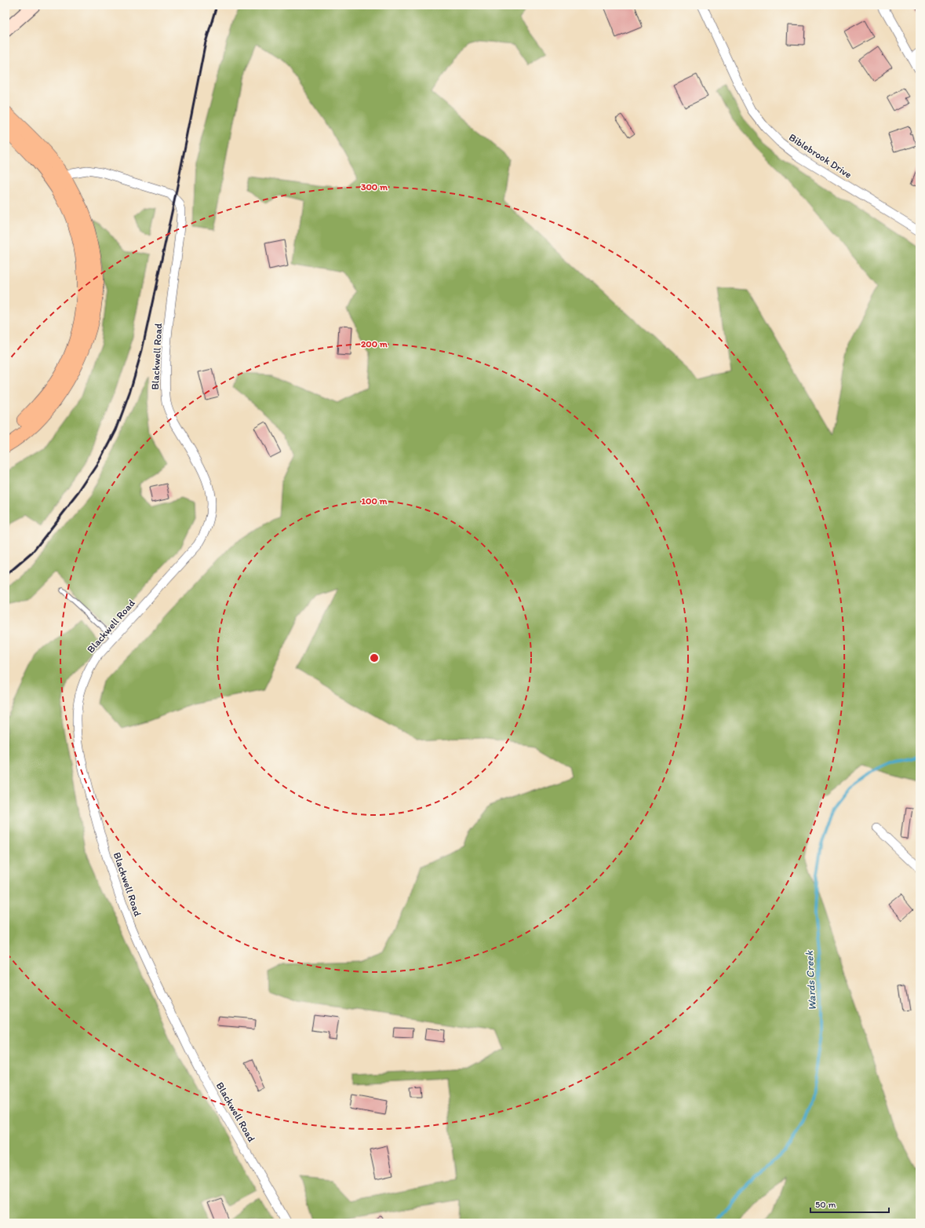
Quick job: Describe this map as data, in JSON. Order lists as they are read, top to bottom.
{
  "streets": {
    "street": ["Biblebrook Drive", "Blackwell Road"]
  },
  "water": ["Wards Creek"],
  "scale_bar": "50 m",
  "rings": ["300 m", "200 m", "100 m"]
}
